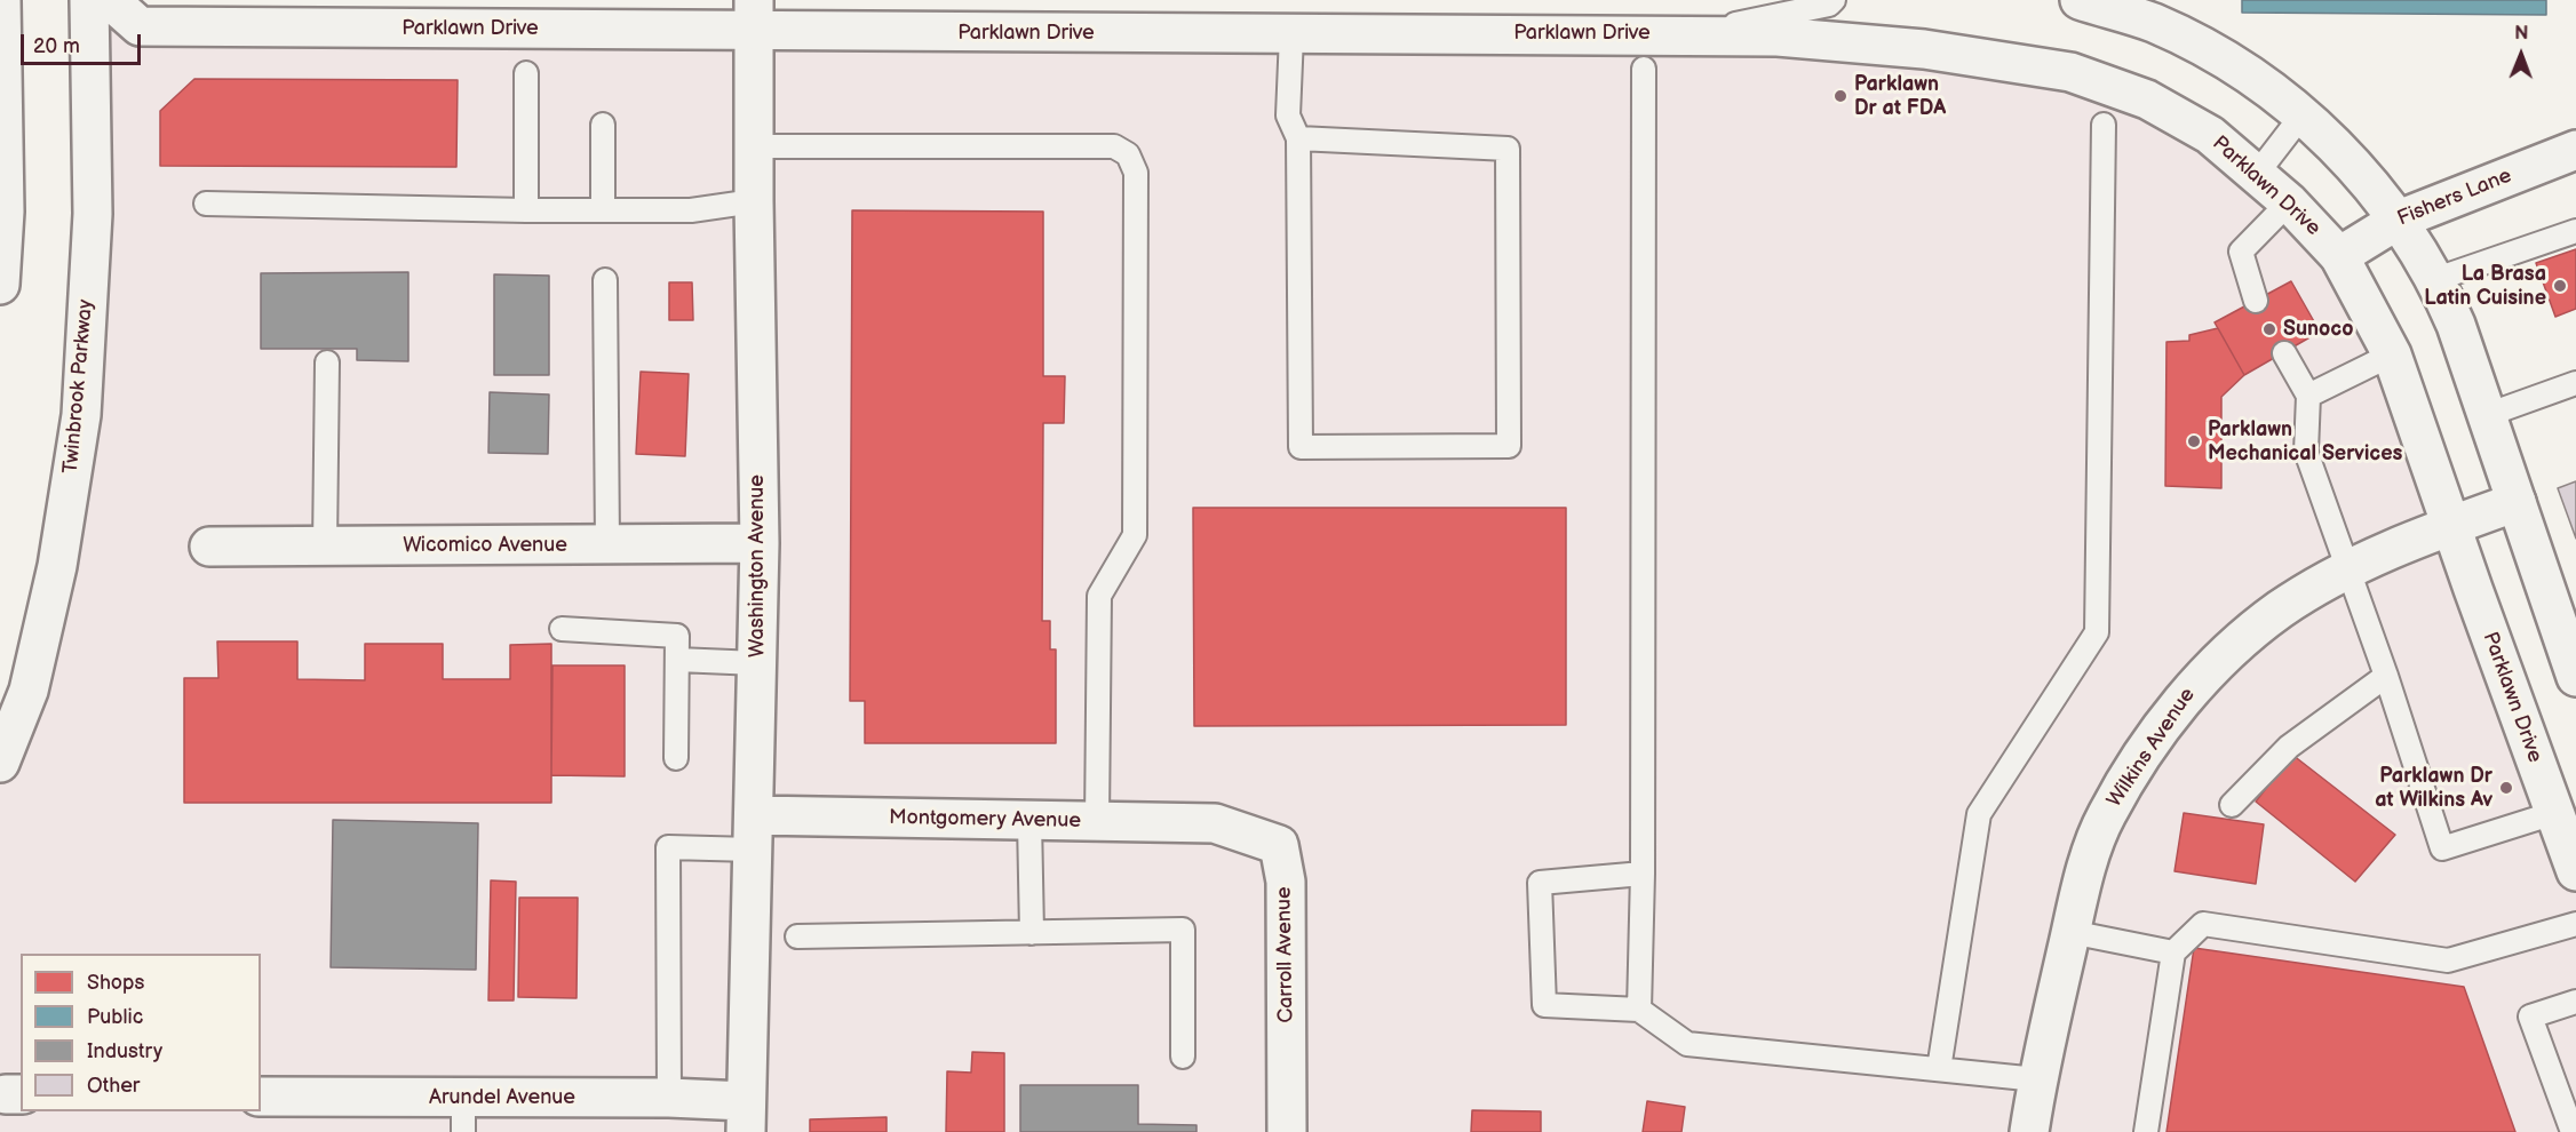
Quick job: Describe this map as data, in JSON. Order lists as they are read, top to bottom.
{
  "streets": {
    "main road": [
      "Parklawn Drive",
      "Fishers Lane",
      "Twinbrook Parkway",
      "Wicomico Avenue",
      "Washington Avenue",
      "Wilkins Avenue",
      "Montgomery Avenue",
      "Carroll Avenue",
      "Arundel Avenue"
    ]
  },
  "crossings": [
    ["Parklawn Drive", "Fishers Lane"],
    ["Parklawn Drive", "Washington Avenue"],
    ["Parklawn Drive", "Wilkins Avenue"],
    ["Wicomico Avenue", "Washington Avenue"],
    ["Washington Avenue", "Montgomery Avenue"],
    ["Washington Avenue", "Arundel Avenue"],
    ["Montgomery Avenue", "Carroll Avenue"]
  ],
  "places": [
    "Parklawn Dr at FDA",
    "La Brasa Latin Cuisine",
    "Sunoco",
    "Parklawn Mechanical Services",
    "Parklawn Dr at Wilkins Av"
  ],
  "legend": [
    "Shops",
    "Public",
    "Industry",
    "Other"
  ],
  "scale_bar": "20 m",
  "north": "top"
}
